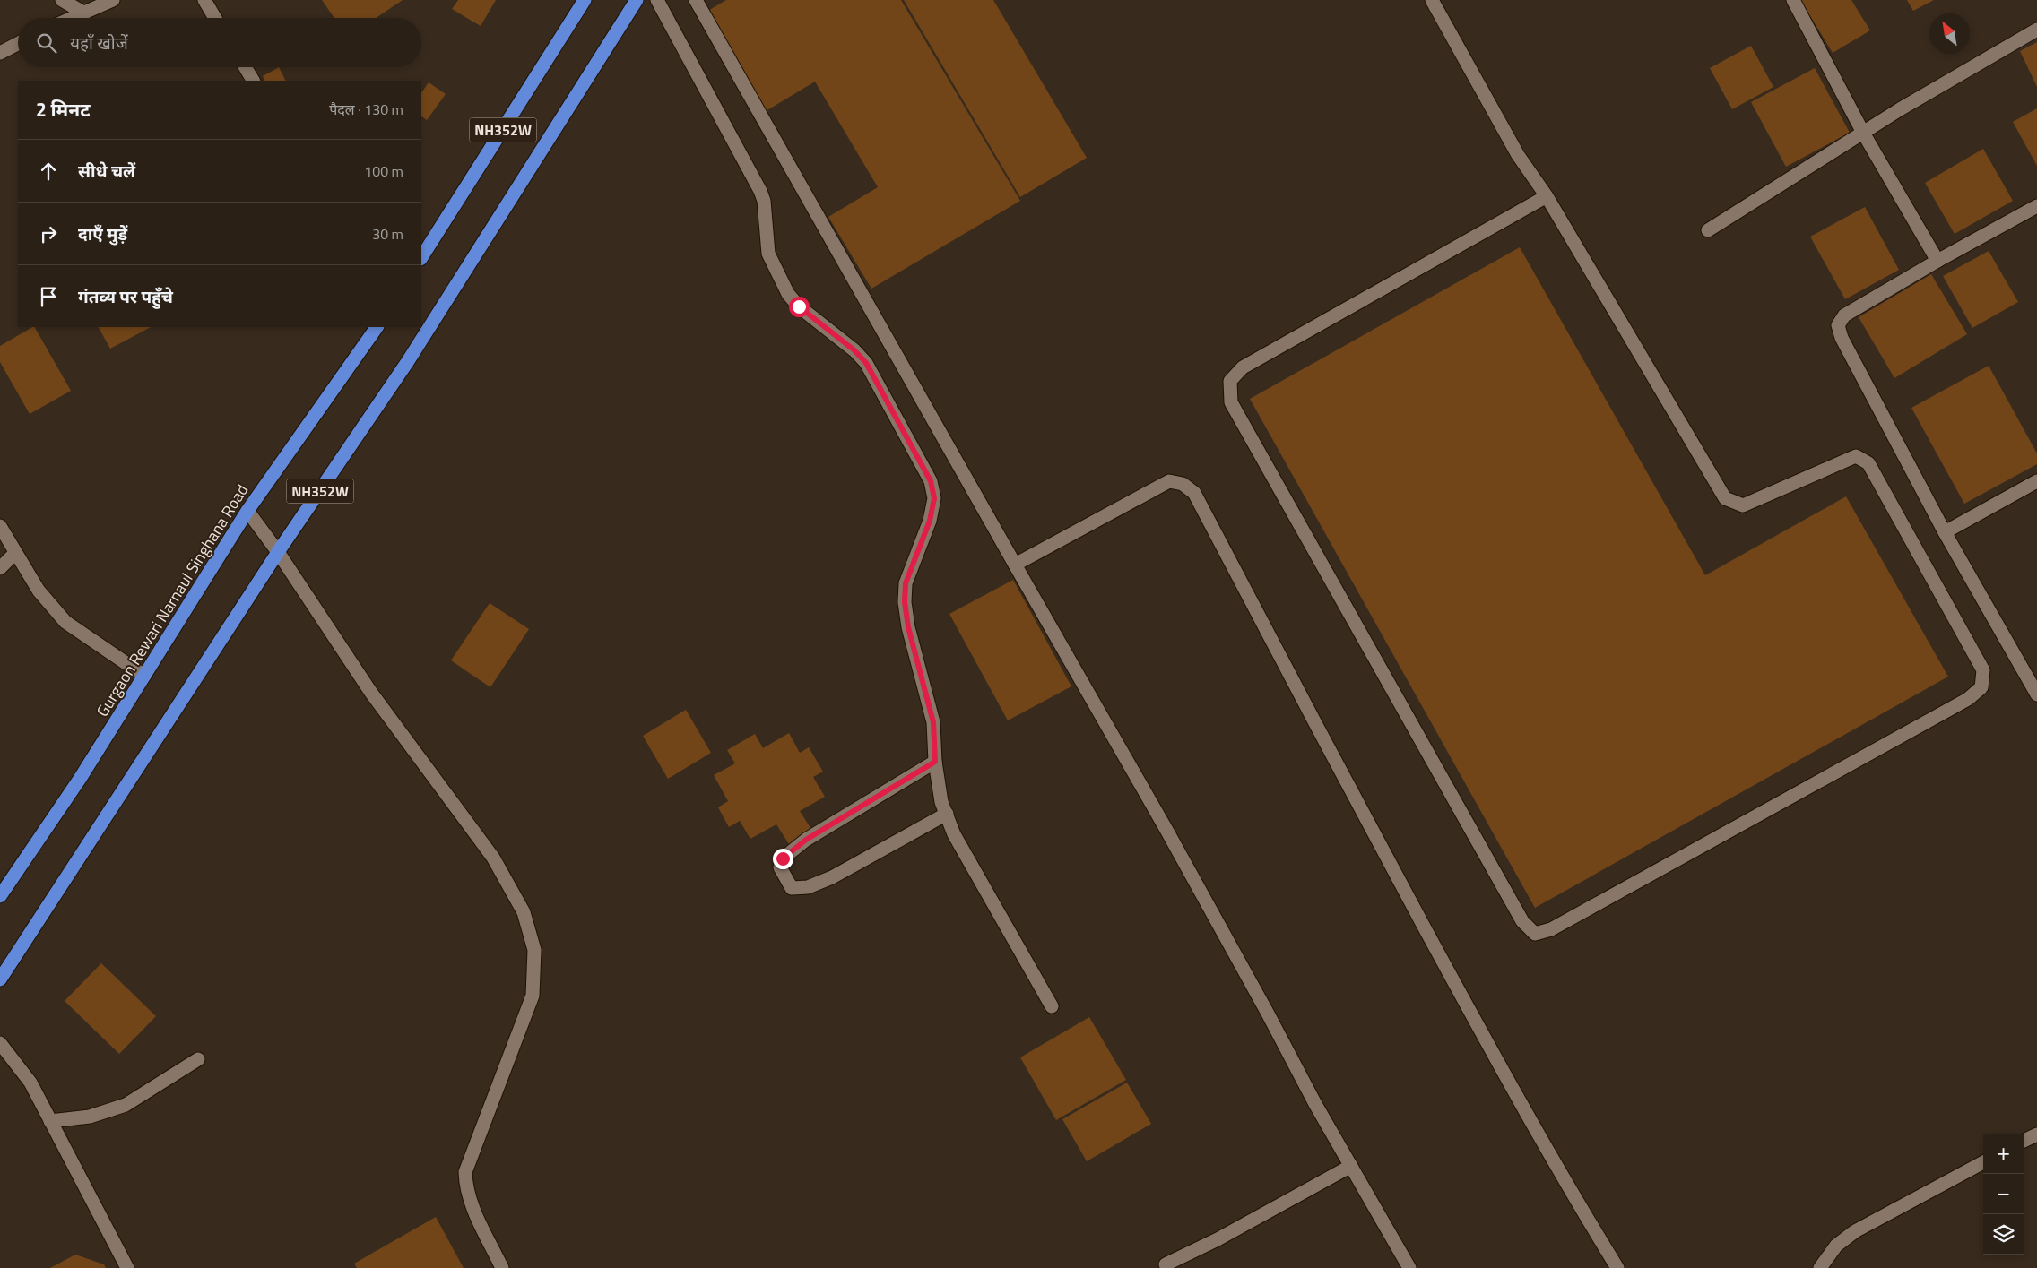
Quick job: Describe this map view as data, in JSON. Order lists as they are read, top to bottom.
{
  "streets": {
    "highway": ["NH352W", "Gurgaon Rewari Narnaul Singhana Road"]
  },
  "north": "top left",
  "page": {
    "search": "यहाँ खोजें",
    "heading": ["2 मिनट", "पैदल · 130 m"],
    "list": [
      ["सीधे चलें", "100 m"],
      ["दाएँ मुड़ें", "30 m"],
      "गंतव्य पर पहुँचे"
    ],
    "map_buttons": ["+", "−"]
  }
}
